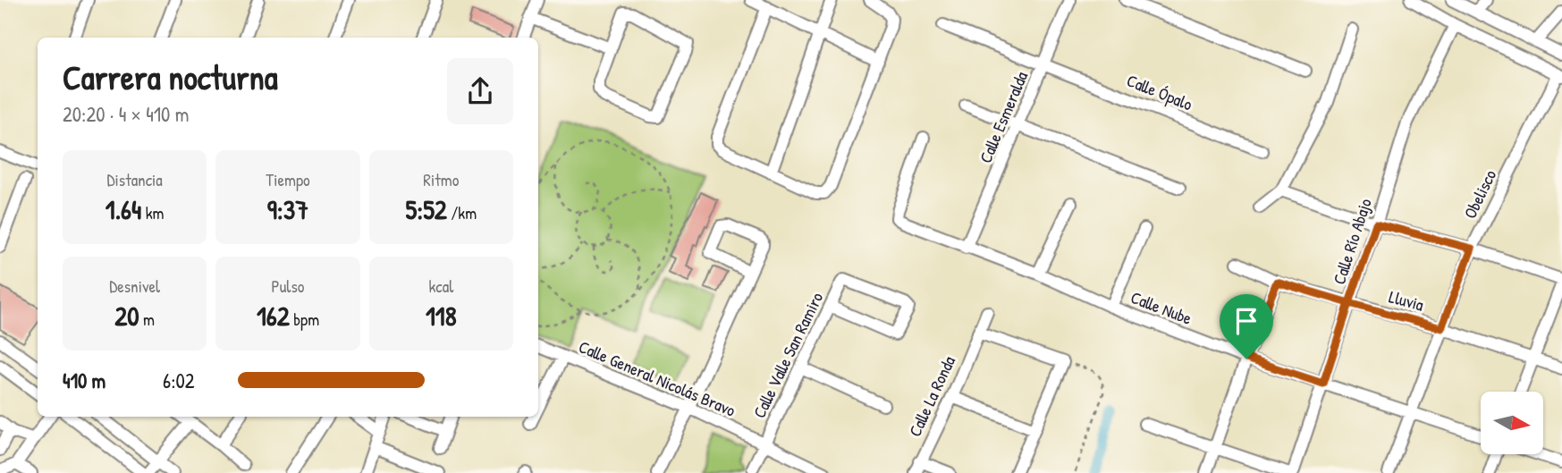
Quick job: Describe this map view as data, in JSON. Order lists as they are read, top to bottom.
{
  "streets": {
    "street": [
      "Calle Ópalo",
      "Calle Esmeralda",
      "Obelisco",
      "Calle Río Abajo",
      "Lluvia",
      "Calle Nube",
      "Calle Valle San Ramiro",
      "Calle General Nicolás Bravo",
      "Calle La Ronda"
    ]
  },
  "crossings": [
    ["Calle Ópalo", "Calle Esmeralda"],
    ["Calle Esmeralda", "Calle Nube"],
    ["Obelisco", "Lluvia"],
    ["Obelisco", "Calle Nube"],
    ["Calle Río Abajo", "Lluvia"],
    ["Calle Río Abajo", "Calle Nube"],
    ["Calle Valle San Ramiro", "Calle General Nicolás Bravo"]
  ],
  "north": "right",
  "page": {
    "heading": ["Carrera nocturna", "20:20 · 4 × 410 m"],
    "stats": [
      ["Distancia", "1.64 km"],
      ["Tiempo", "9:37"],
      ["Ritmo", "5:52 /km"],
      ["Desnivel", "20 m"],
      ["Pulso", "162 bpm"],
      ["kcal", "118"]
    ],
    "list": [
      {
        "name": "410 m",
        "note": "6:02"
      }
    ]
  }
}
